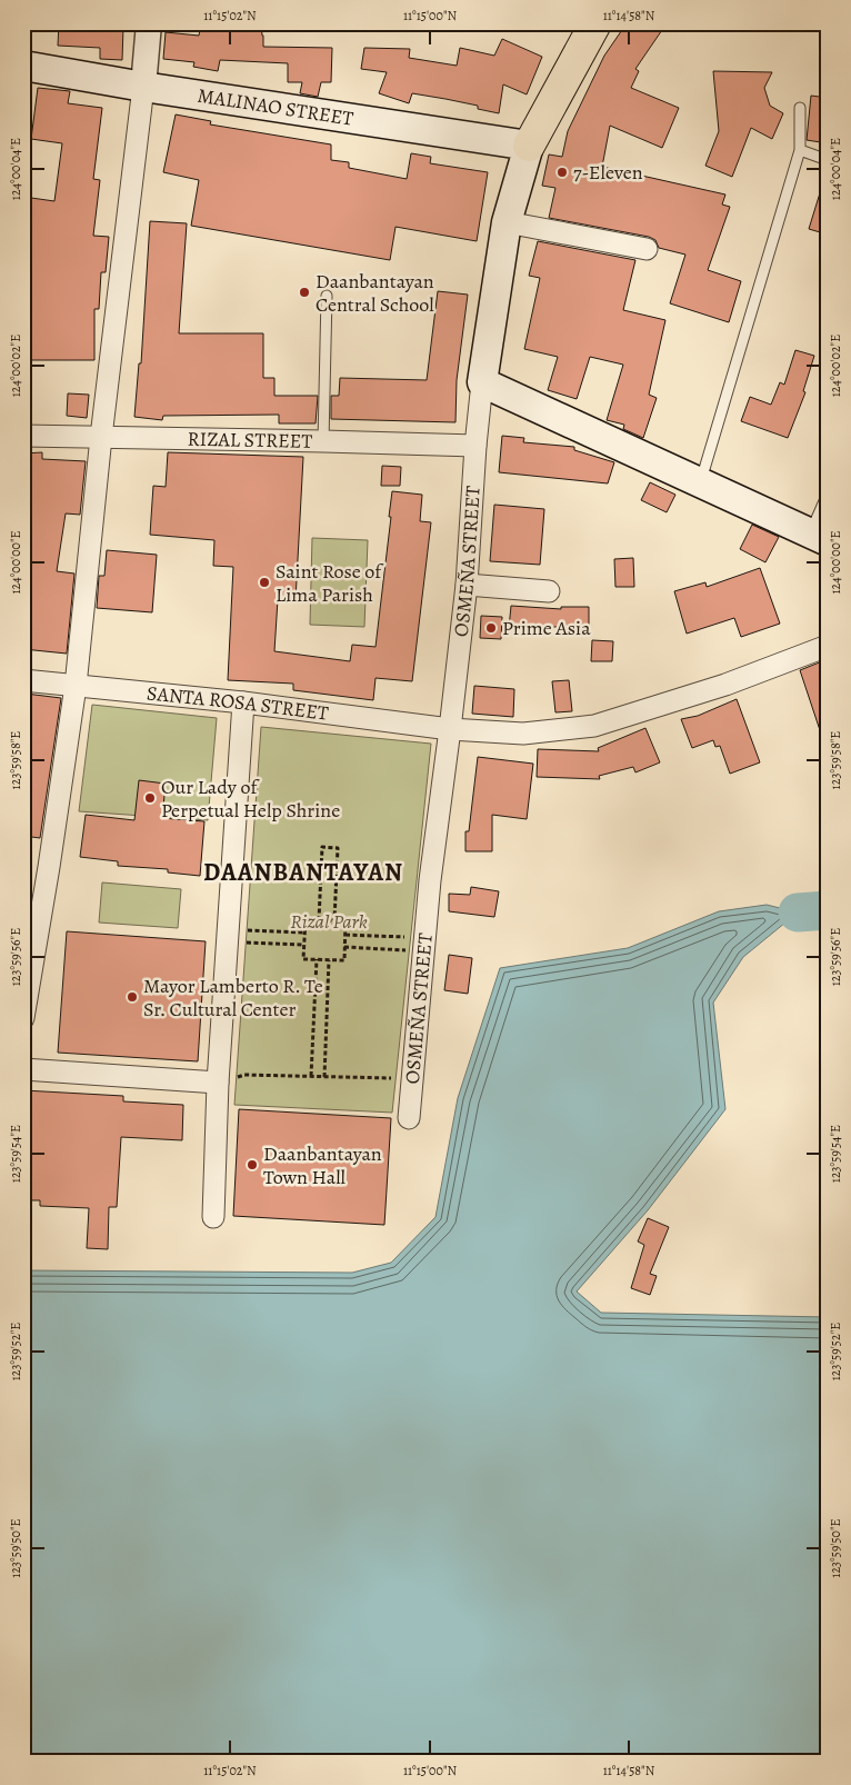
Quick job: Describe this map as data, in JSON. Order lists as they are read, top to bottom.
{
  "streets": {
    "main road": ["MALINAO STREET", "OSMEÑA STREET"],
    "street": ["RIZAL STREET", "SANTA ROSA STREET"]
  },
  "crossings": [
    ["MALINAO STREET", "OSMEÑA STREET"],
    ["RIZAL STREET", "OSMEÑA STREET"],
    ["OSMEÑA STREET", "SANTA ROSA STREET"]
  ],
  "districts": ["DAANBANTAYAN"],
  "parks": ["Rizal Park"],
  "places": [
    "7-Eleven",
    "Daanbantayan Central School",
    "Saint Rose of Lima Parish",
    "Prime Asia",
    "Our Lady of Perpetual Help Shrine",
    "Mayor Lamberto R. Te Sr. Cultural Center",
    "Daanbantayan Town Hall"
  ],
  "coordinates": [
    "11°15'02\"N",
    "11°15'00\"N",
    "11°14'58\"N",
    "124°00'04\"E",
    "124°00'02\"E",
    "124°00'00\"E",
    "123°59'58\"E",
    "123°59'56\"E",
    "123°59'54\"E",
    "123°59'52\"E",
    "123°59'50\"E"
  ]
}
